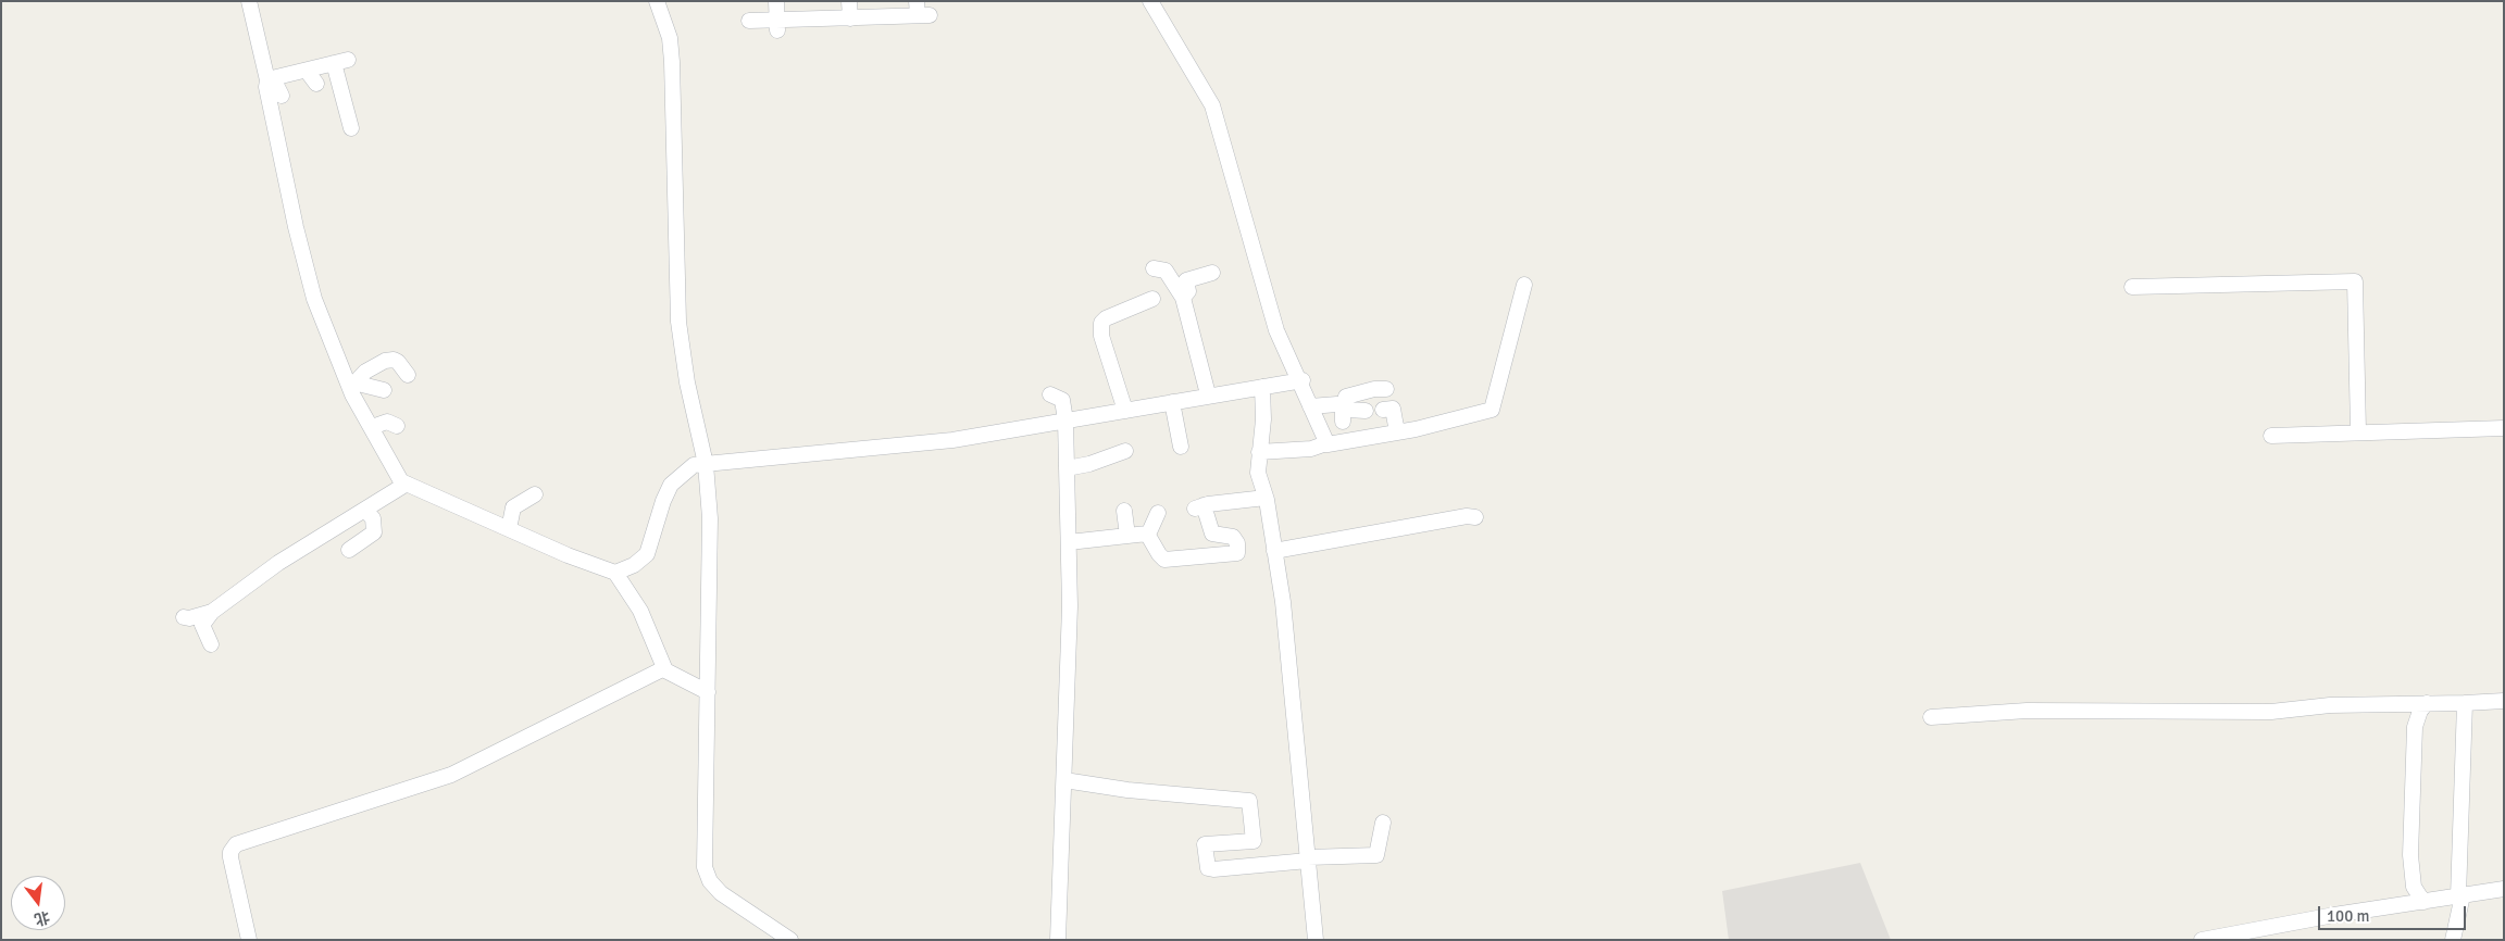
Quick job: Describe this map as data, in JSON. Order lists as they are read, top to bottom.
{
  "scale_bar": "100 m",
  "north": "bottom"
}
